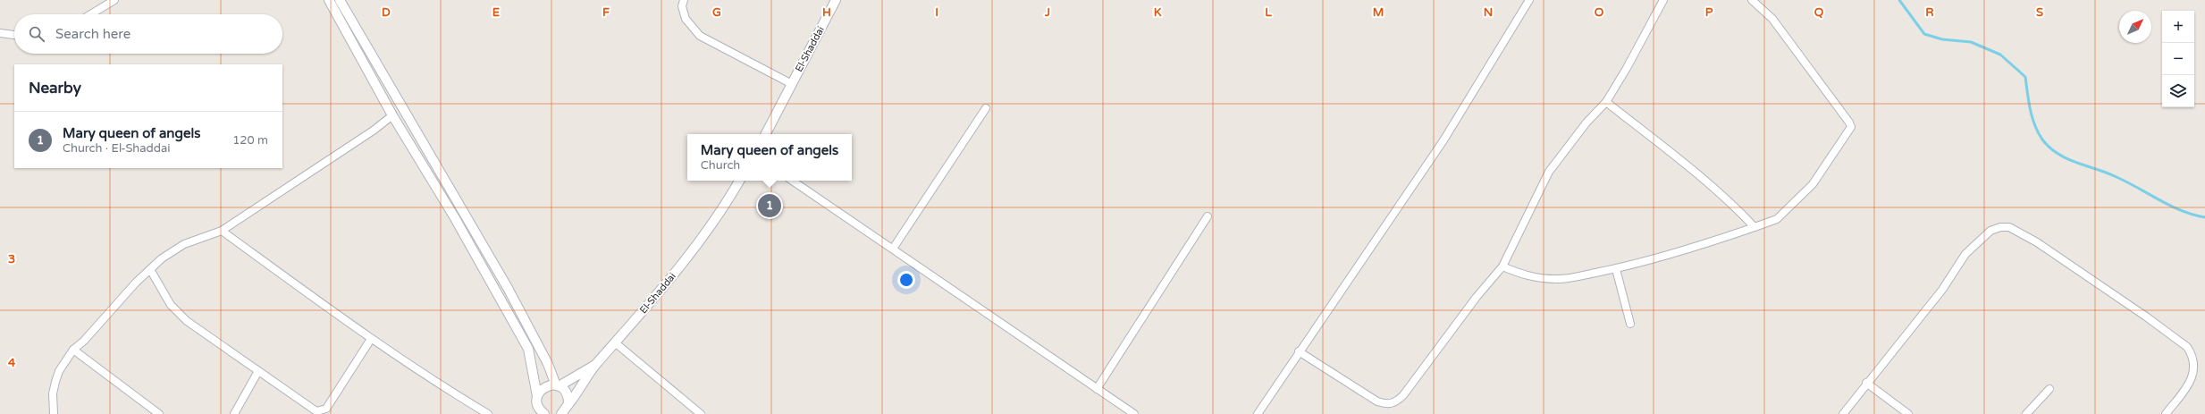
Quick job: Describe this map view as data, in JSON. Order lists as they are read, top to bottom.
{
  "streets": {
    "street": ["El-Shaddai"]
  },
  "north": "top right",
  "page": {
    "map_buttons": ["+", "−"],
    "search": "Search here",
    "heading": "Nearby",
    "list": [
      {
        "mark": "1",
        "name": "Mary queen of angels",
        "note": "Church · El-Shaddai",
        "value": "120 m"
      }
    ],
    "popup": ["Mary queen of angels", "Church"],
    "pins": "1"
  },
  "grid": {
    "columns": [
      "D",
      "E",
      "F",
      "G",
      "H",
      "I",
      "J",
      "K",
      "L",
      "M",
      "N",
      "O",
      "P",
      "Q",
      "R",
      "S"
    ],
    "rows": ["3", "4"]
  }
}
